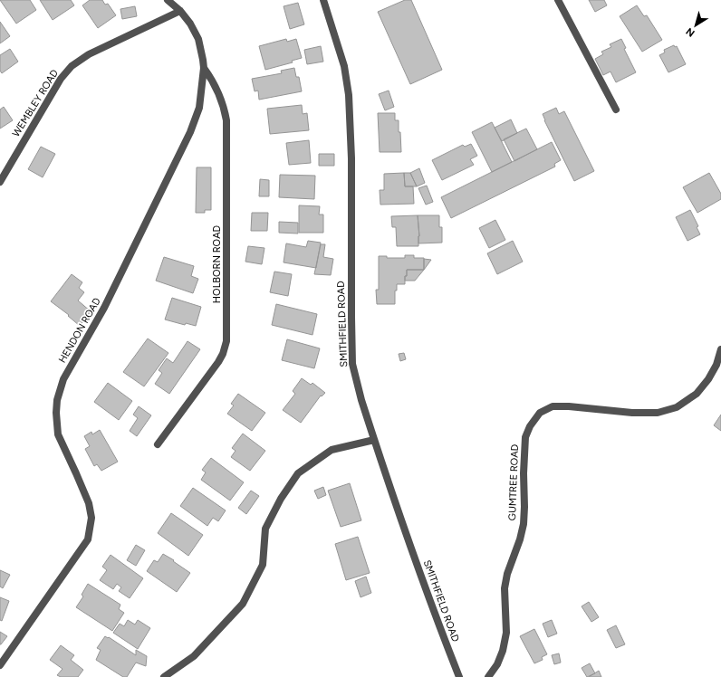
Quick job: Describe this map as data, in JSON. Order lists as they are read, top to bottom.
{
  "streets": {
    "street": [
      "WEMBLEY ROAD",
      "HOLBORN ROAD",
      "SMITHFIELD ROAD",
      "HENDON ROAD",
      "GUMTREE ROAD"
    ]
  },
  "crossings": [
    ["WEMBLEY ROAD", "HENDON ROAD"],
    ["HOLBORN ROAD", "HENDON ROAD"]
  ],
  "north": "bottom left"
}
